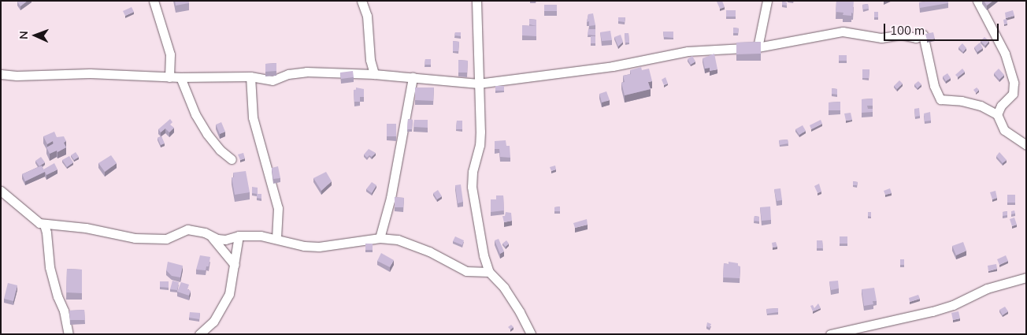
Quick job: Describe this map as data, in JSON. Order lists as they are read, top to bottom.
{
  "scale_bar": "100 m",
  "north": "left"
}
